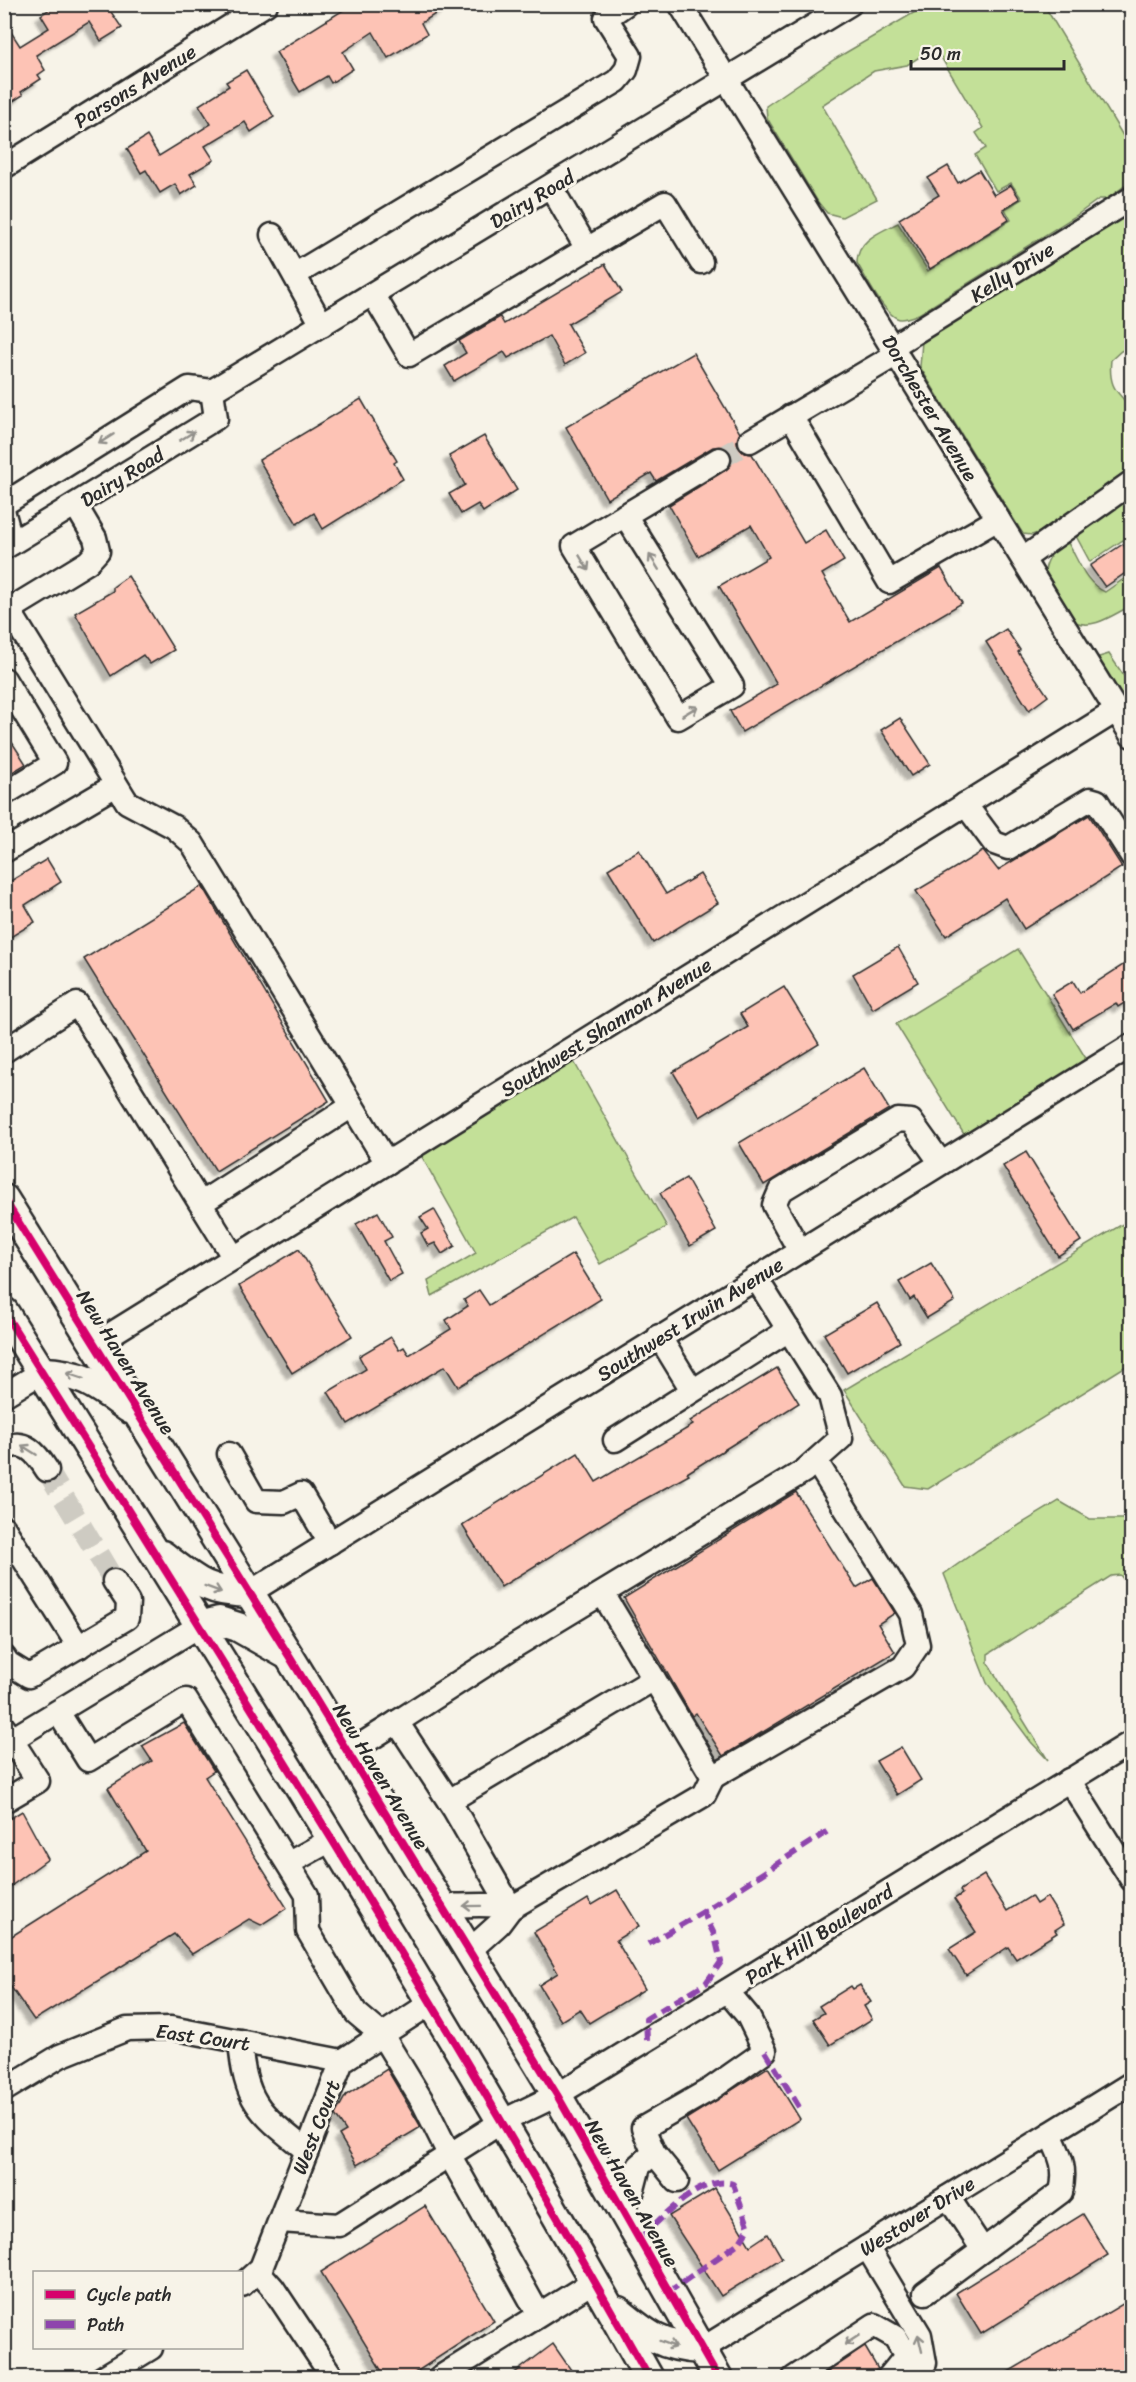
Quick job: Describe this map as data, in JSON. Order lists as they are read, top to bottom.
{
  "streets": {
    "main road": ["New Haven Avenue"],
    "street": [
      "Parsons Avenue",
      "Dairy Road",
      "Kelly Drive",
      "Dorchester Avenue",
      "Southwest Shannon Avenue",
      "Southwest Irwin Avenue",
      "Park Hill Boulevard",
      "East Court",
      "West Court",
      "Westover Drive"
    ]
  },
  "crossings": [
    ["Dairy Road", "Dorchester Avenue"],
    ["Kelly Drive", "Dorchester Avenue"],
    ["Dorchester Avenue", "Southwest Shannon Avenue"],
    ["Southwest Shannon Avenue", "New Haven Avenue"],
    ["Southwest Irwin Avenue", "New Haven Avenue"],
    ["New Haven Avenue", "Park Hill Boulevard"],
    ["New Haven Avenue", "Westover Drive"],
    ["Park Hill Boulevard", "West Court"],
    ["East Court", "West Court"]
  ],
  "legend": ["Cycle path", "Path"],
  "scale_bar": "50 m"
}
